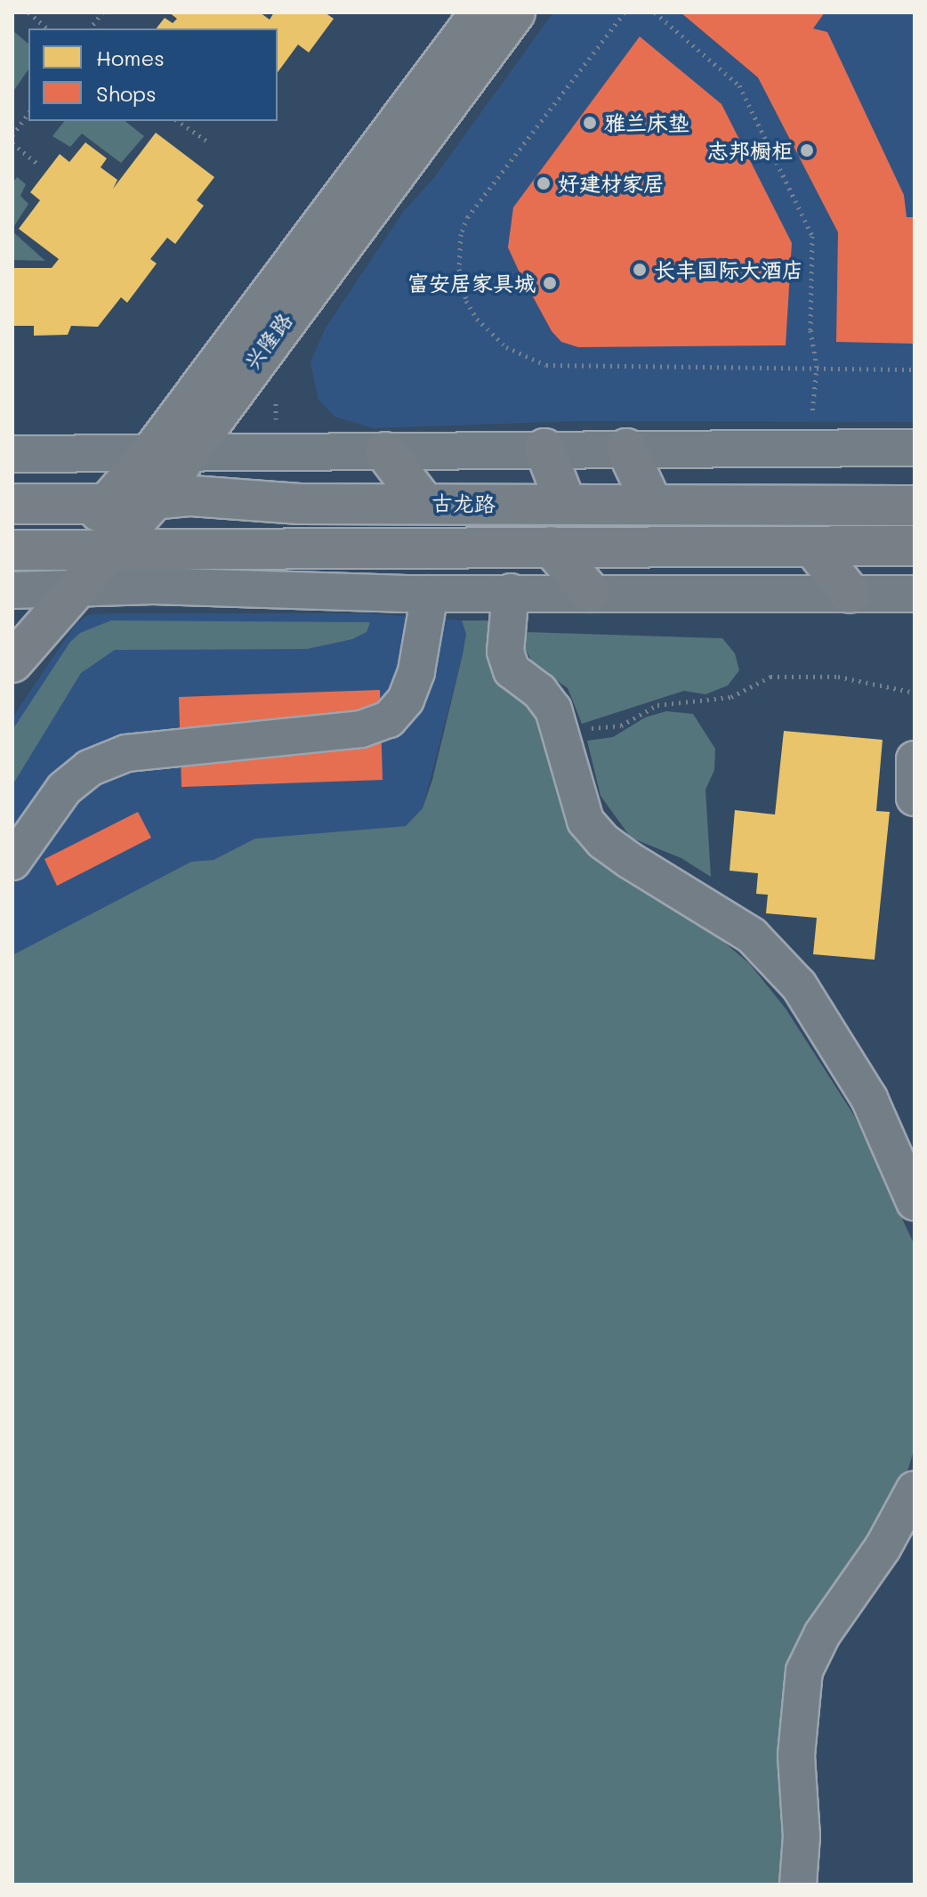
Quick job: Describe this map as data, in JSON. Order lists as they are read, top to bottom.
{
  "streets": {
    "main road": ["兴隆路", "古龙路"]
  },
  "crossings": [
    ["兴隆路", "古龙路"]
  ],
  "places": [
    "雅兰床垫",
    "志邦橱柜",
    "好建材家居",
    "长丰国际大酒店",
    "富安居家具城"
  ],
  "legend": ["Homes", "Shops"]
}
